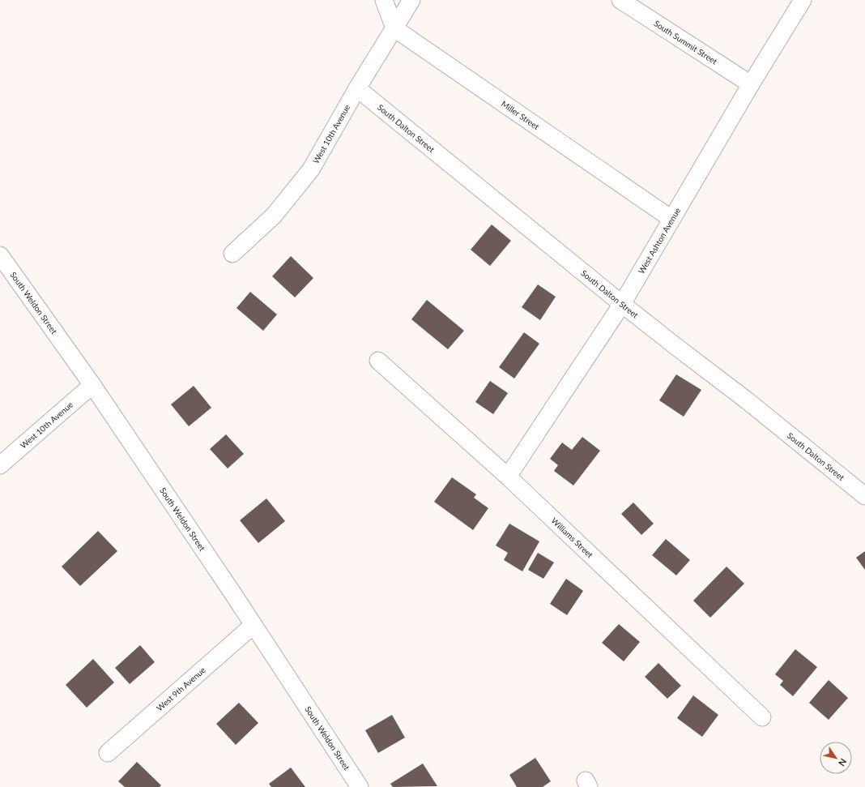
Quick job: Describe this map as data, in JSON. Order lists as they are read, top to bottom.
{
  "streets": {
    "street": [
      "South Summit Street",
      "Miller Street",
      "South Dalton Street",
      "West 10th Avenue",
      "West Ashton Avenue",
      "South Weldon Street",
      "Williams Street",
      "West 9th Avenue"
    ]
  },
  "crossings": [
    ["South Summit Street", "West Ashton Avenue"],
    ["Miller Street", "West 10th Avenue"],
    ["Miller Street", "West Ashton Avenue"],
    ["South Dalton Street", "West 10th Avenue"],
    ["South Dalton Street", "West Ashton Avenue"],
    ["West 10th Avenue", "South Weldon Street"],
    ["West Ashton Avenue", "Williams Street"],
    ["South Weldon Street", "West 9th Avenue"]
  ],
  "north": "bottom right"
}
